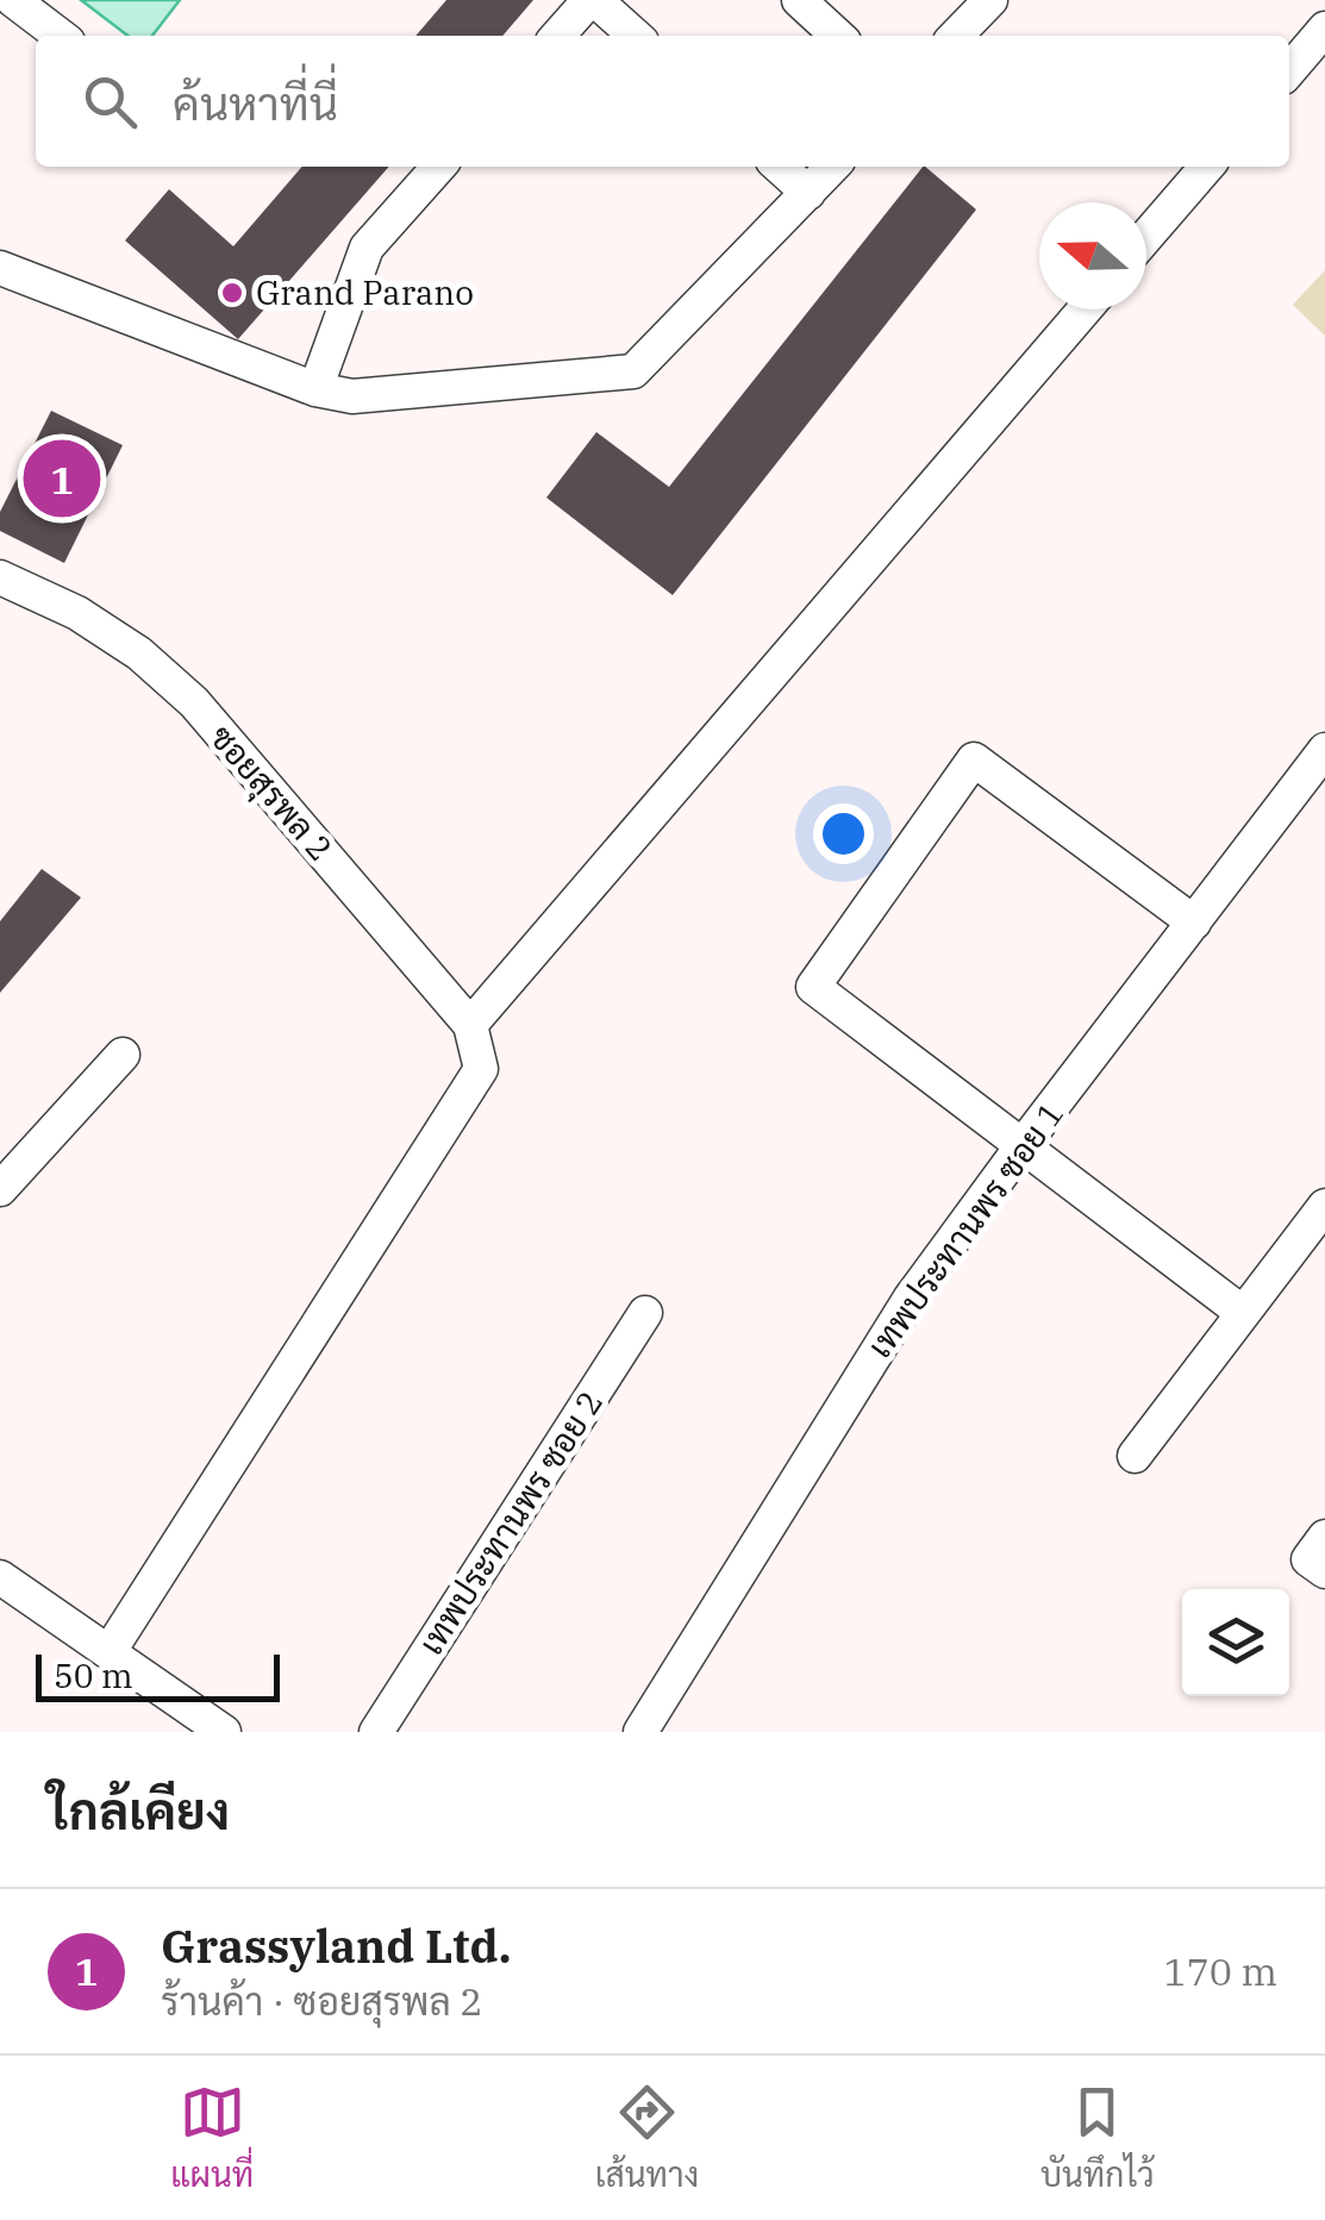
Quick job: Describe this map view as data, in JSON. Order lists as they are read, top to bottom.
{
  "streets": {
    "street": ["ซอยสุรพล 2", "เทพประทานพร ซอย 1", "เทพประทานพร ซอย 2"]
  },
  "places": ["Grand Parano"],
  "scale_bar": "50 m",
  "north": "left",
  "page": {
    "search": "ค้นหาที่นี่",
    "pins": "1",
    "scale": "50 m",
    "heading": "ใกล้เคียง",
    "list": [
      {
        "mark": "1",
        "name": "Grassyland Ltd.",
        "note": "ร้านค้า · ซอยสุรพล 2",
        "value": "170 m"
      }
    ],
    "nav": ["แผนที่", "เส้นทาง", "บันทึกไว้"]
  }
}
